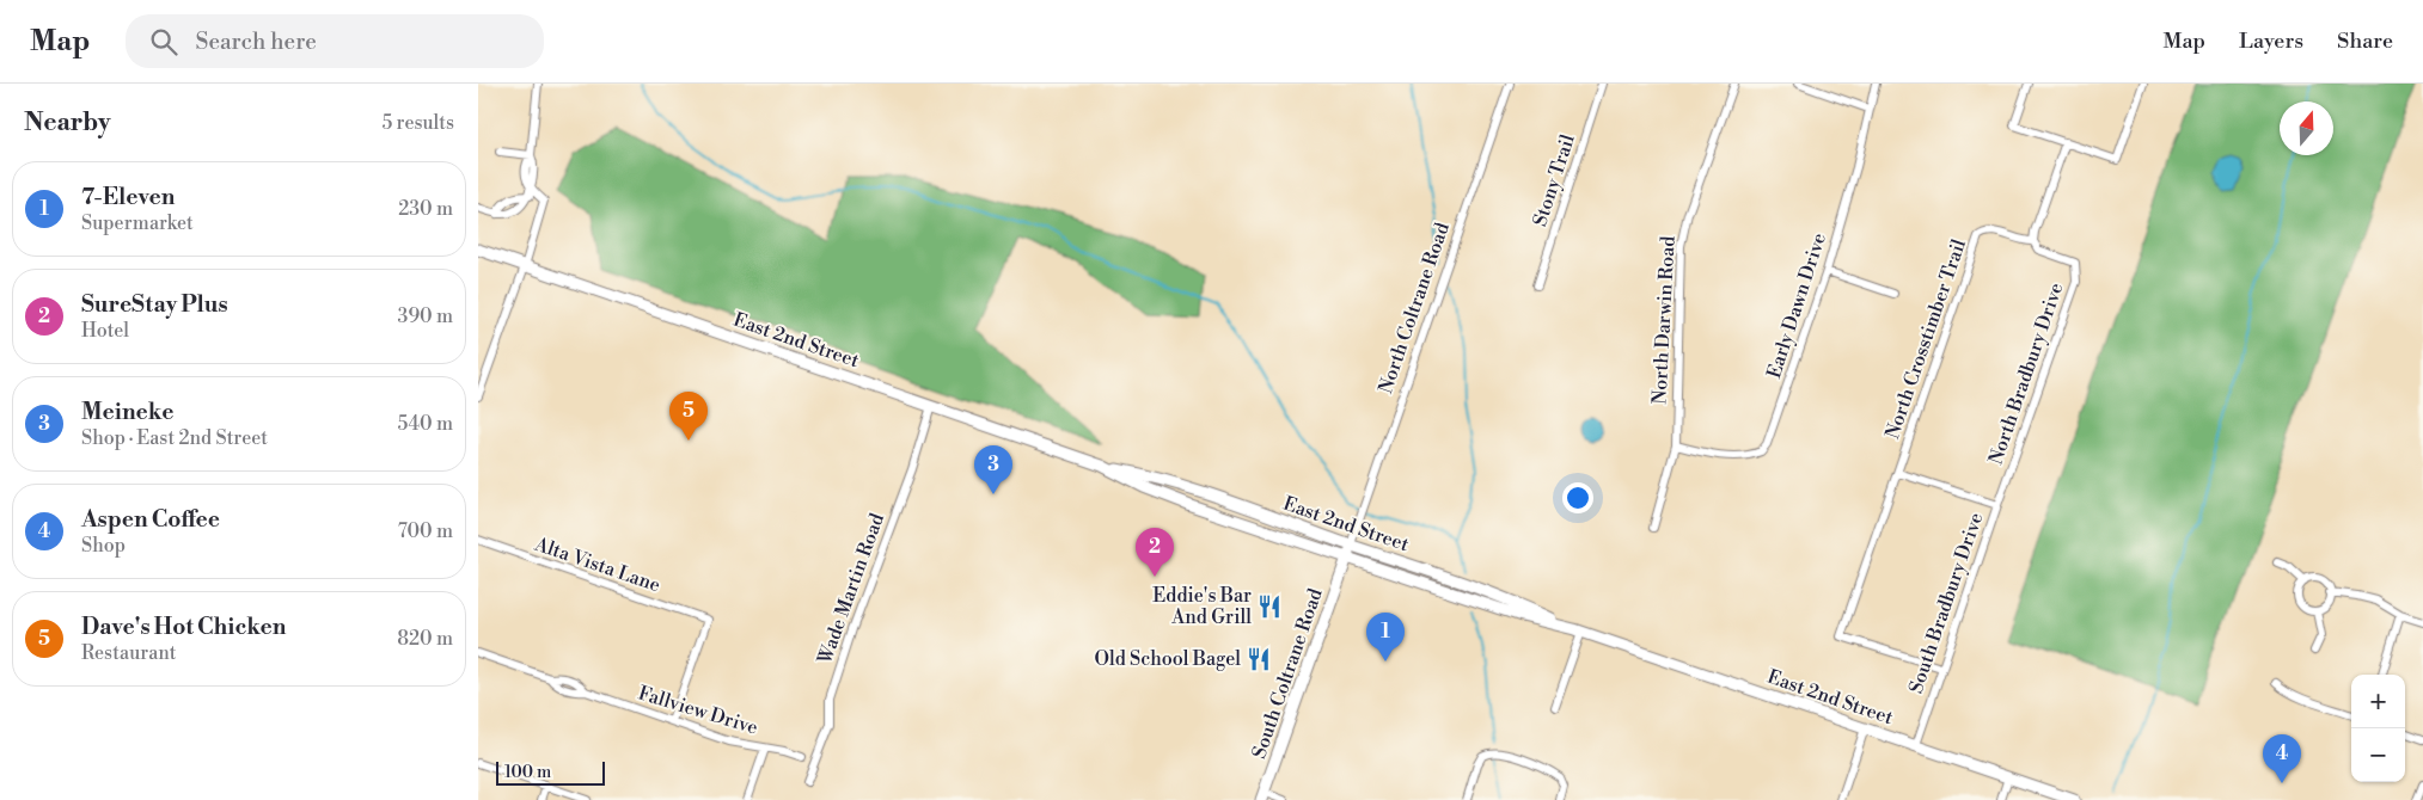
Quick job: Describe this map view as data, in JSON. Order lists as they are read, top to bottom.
{
  "streets": {
    "main road": ["East 2nd Street", "South Coltrane Road"],
    "street": [
      "Stony Trail",
      "Early Dawn Drive",
      "North Coltrane Road",
      "North Darwin Road",
      "North Crosstimber Trail",
      "North Bradbury Drive",
      "Alta Vista Lane",
      "Wade Martin Road",
      "South Bradbury Drive",
      "Fallview Drive"
    ]
  },
  "crossings": [
    ["Early Dawn Drive", "North Darwin Road"],
    ["North Coltrane Road", "East 2nd Street"],
    ["North Coltrane Road", "South Coltrane Road"],
    ["North Crosstimber Trail", "North Bradbury Drive"],
    ["East 2nd Street", "Wade Martin Road"],
    ["East 2nd Street", "South Bradbury Drive"],
    ["East 2nd Street", "South Coltrane Road"],
    ["North Bradbury Drive", "South Bradbury Drive"],
    ["Alta Vista Lane", "Fallview Drive"]
  ],
  "places": {
    "restaurant": ["Eddie's Bar And Grill", "Old School Bagel"]
  },
  "scale_bar": "100 m",
  "north": "top",
  "page": {
    "header": "Map",
    "search": "Search here",
    "nav": ["Map", "Layers", "Share"],
    "heading": ["Nearby", "5 results"],
    "list": [
      {
        "mark": "1",
        "name": "7-Eleven",
        "note": "Supermarket",
        "value": "230 m"
      },
      {
        "mark": "2",
        "name": "SureStay Plus",
        "note": "Hotel",
        "value": "390 m"
      },
      {
        "mark": "3",
        "name": "Meineke",
        "note": "Shop · East 2nd Street",
        "value": "540 m"
      },
      {
        "mark": "4",
        "name": "Aspen Coffee",
        "note": "Shop",
        "value": "700 m"
      },
      {
        "mark": "5",
        "name": "Dave's Hot Chicken",
        "note": "Restaurant",
        "value": "820 m"
      }
    ],
    "pins": [
      "5",
      "3",
      "2",
      "1",
      "4"
    ],
    "map_buttons": ["+", "−"],
    "scale": "100 m"
  }
}
